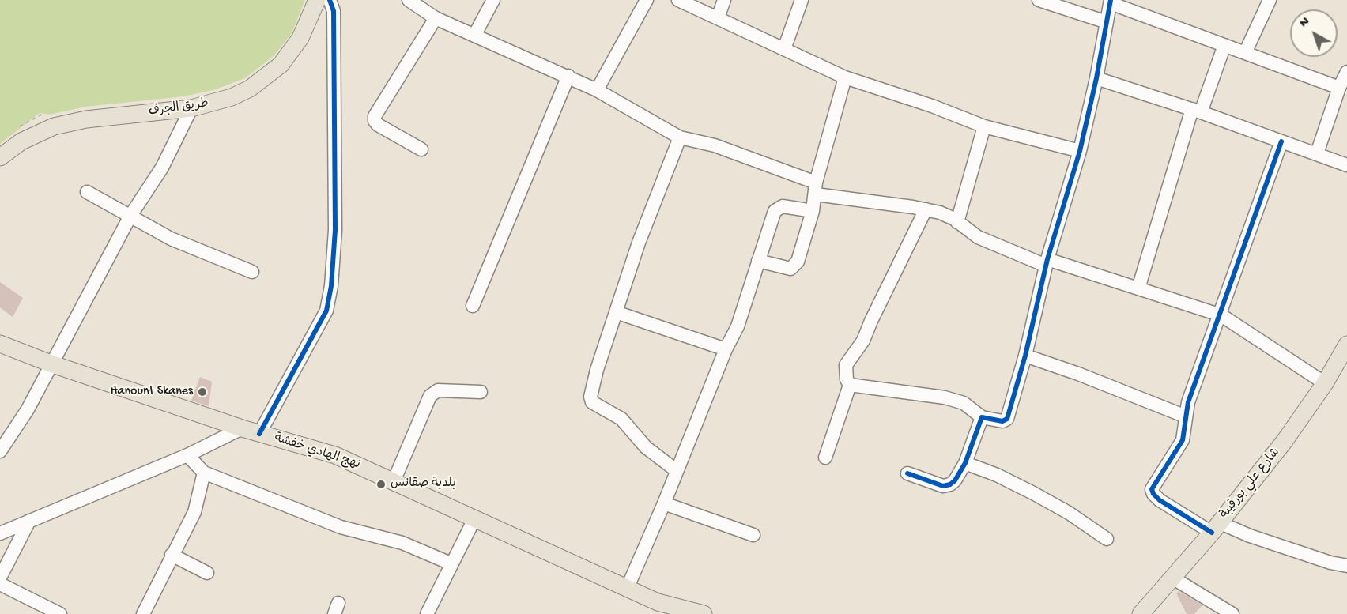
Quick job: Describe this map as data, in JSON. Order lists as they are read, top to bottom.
{
  "streets": {
    "main road": ["طريق الجرف", "نهج الهادي خفشة", "شارع علي بورقيبة"]
  },
  "places": ["Hanount Skanes", "بلدية صقانس"],
  "north": "top left"
}
